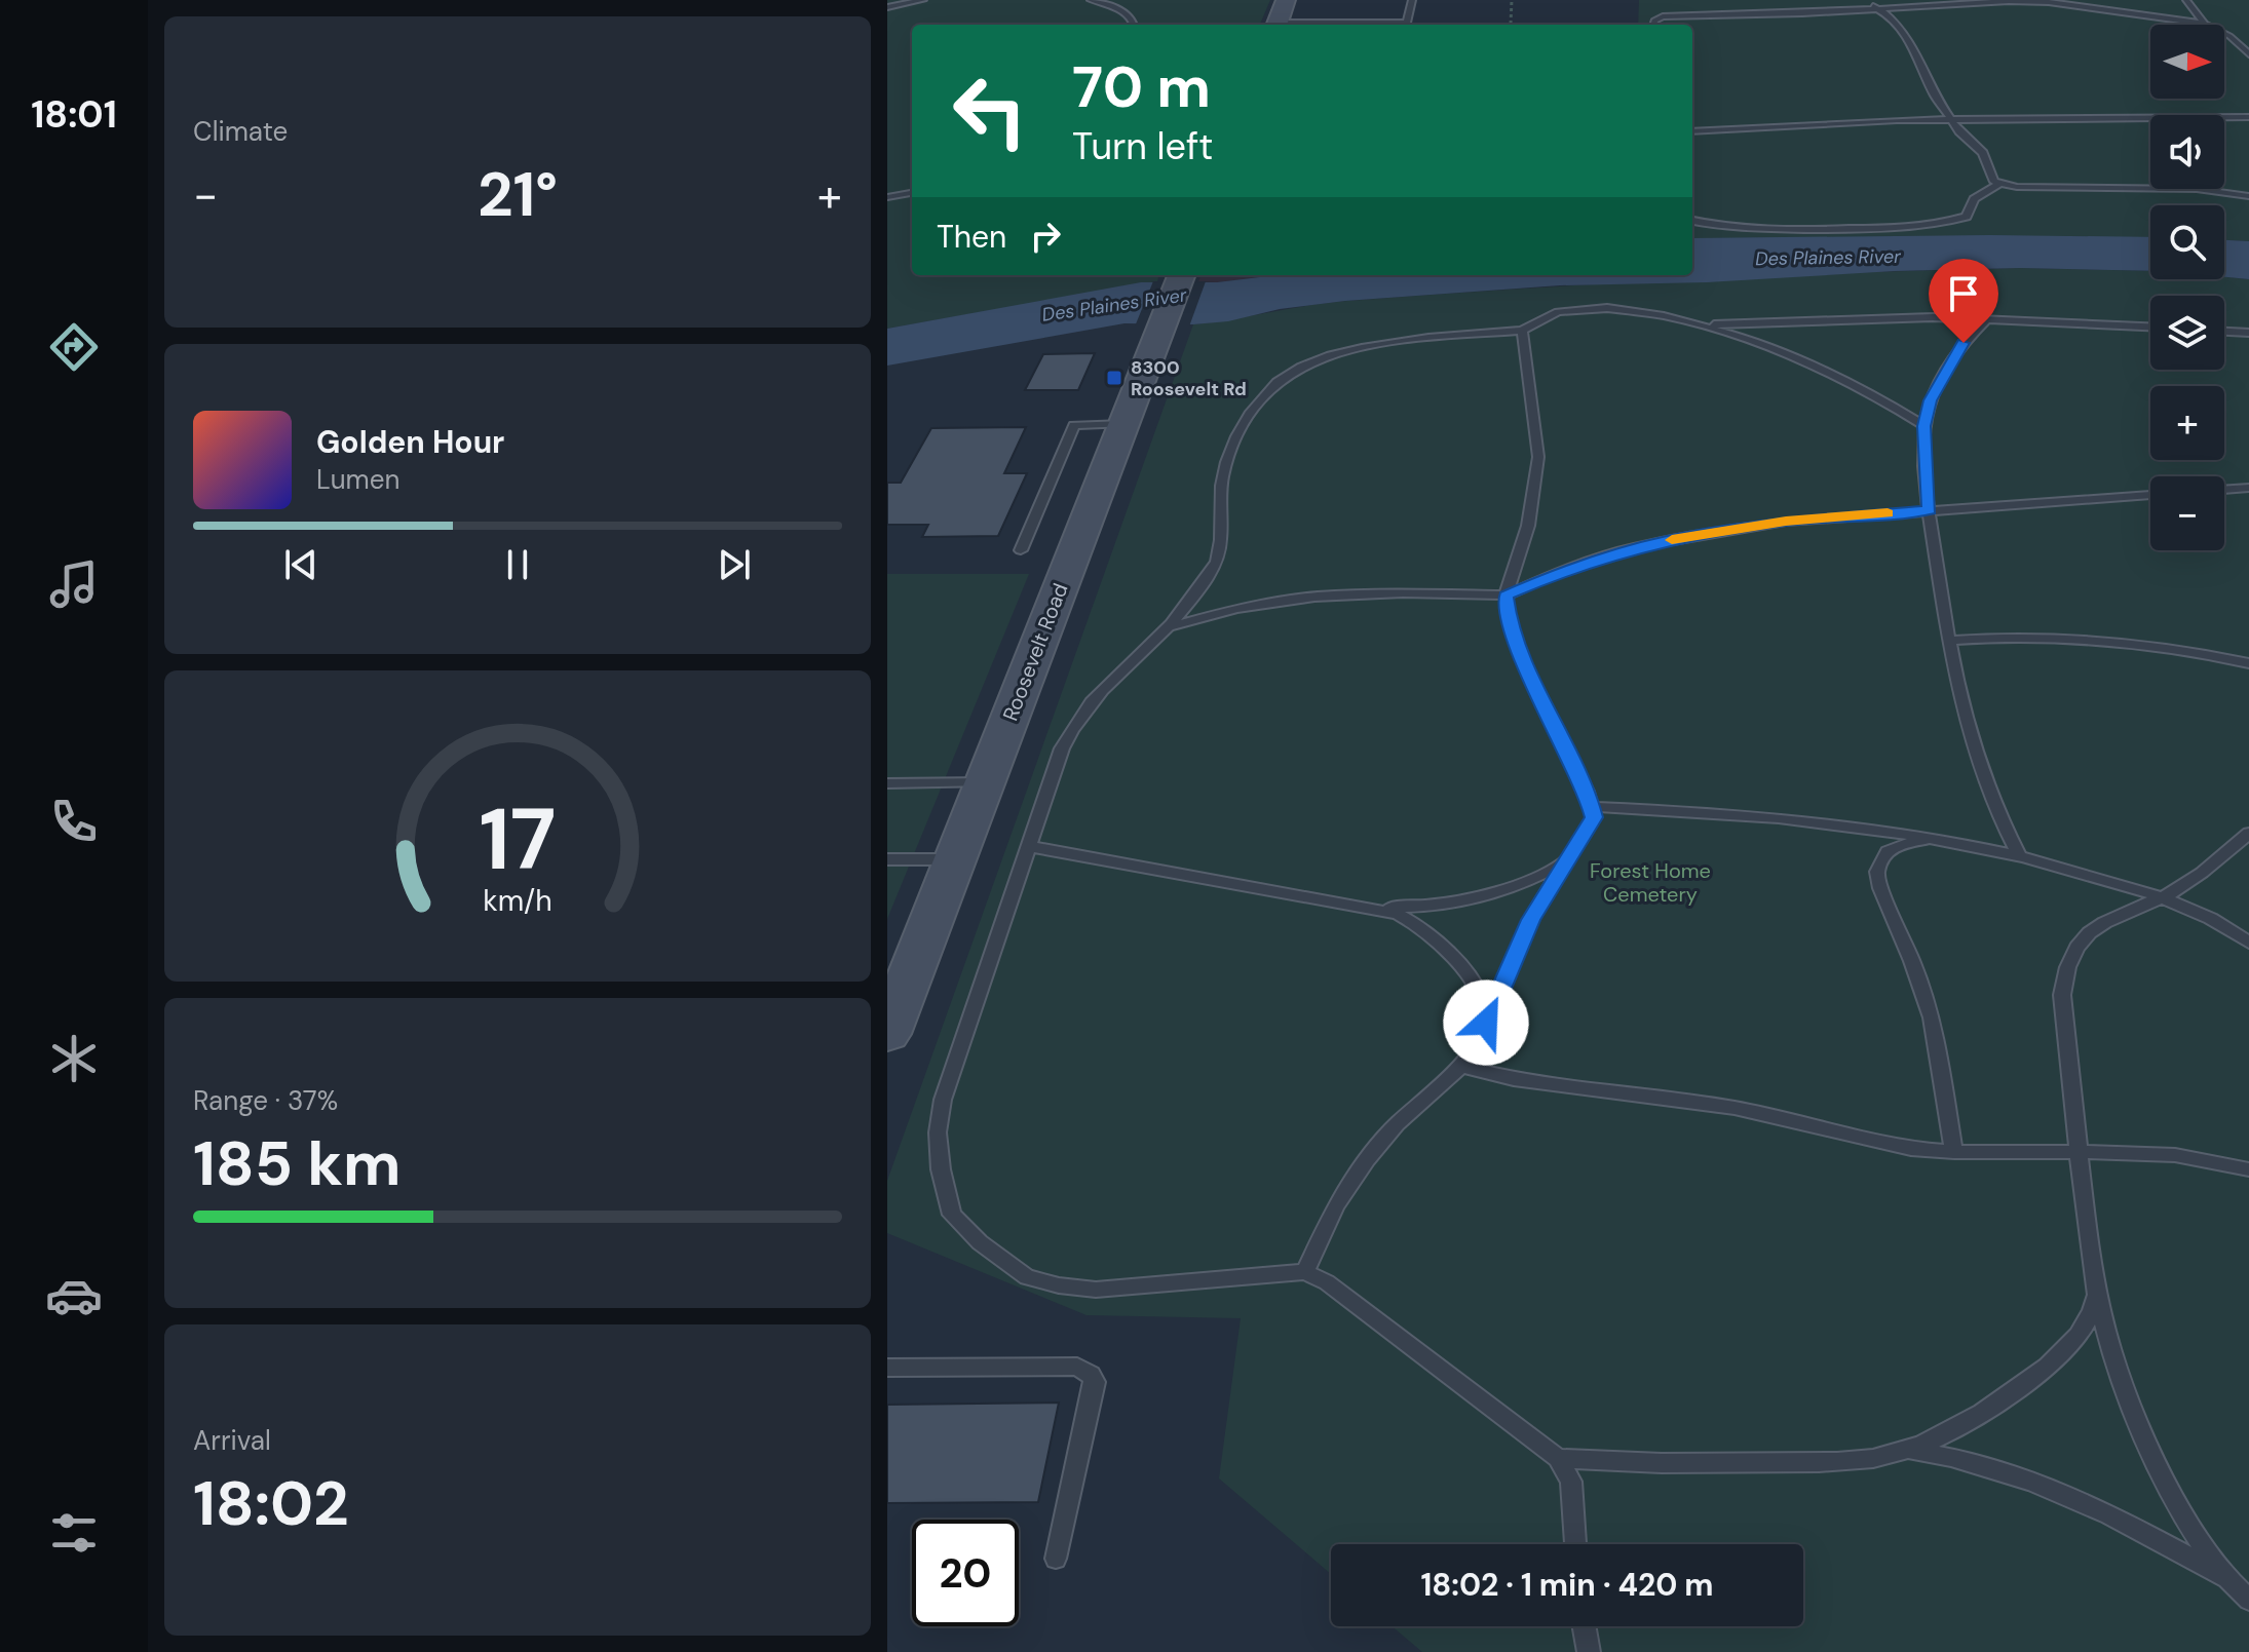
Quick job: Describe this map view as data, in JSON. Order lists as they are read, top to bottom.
{
  "streets": {
    "main road": ["Roosevelt Road"]
  },
  "water": ["Des Plaines River"],
  "parks": ["Forest Home Cemetery"],
  "places": {
    "transit": ["8300 Roosevelt Rd"]
  },
  "north": "right",
  "page": {
    "tabs": "18:01",
    "tile": [
      "Climate",
      ["Range · 37%", "185 km"],
      ["Arrival", "18:02"]
    ],
    "map_buttons": ["+", "−"],
    "turn": ["70 m", "Turn left"],
    "heat": ["−", "21°", "+"],
    "then": "Then",
    "song": ["Golden Hour", "Lumen"],
    "limit": "20",
    "trip": "18:02 · 1 min · 420 m",
    "gauge": ["17", "km/h"]
  }
}
